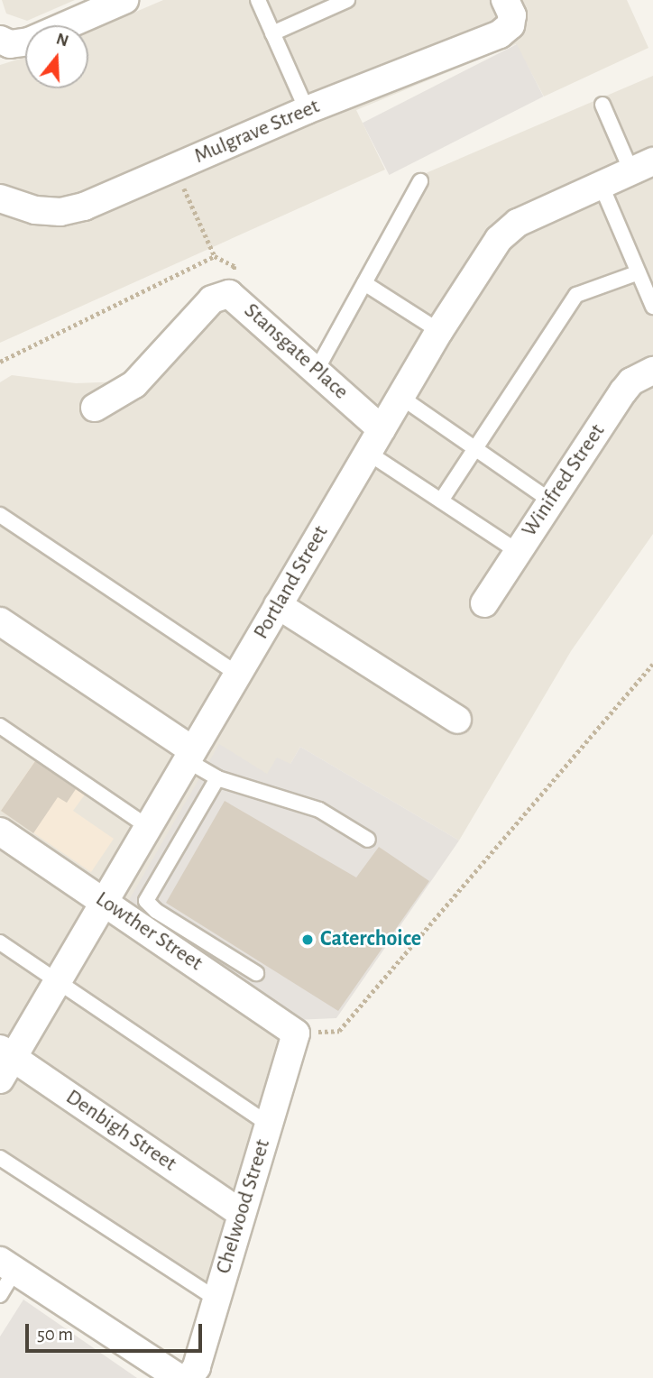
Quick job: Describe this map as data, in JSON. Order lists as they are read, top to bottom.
{
  "streets": {
    "street": [
      "Mulgrave Street",
      "Stansgate Place",
      "Winifred Street",
      "Portland Street",
      "Lowther Street",
      "Denbigh Street",
      "Chelwood Street"
    ]
  },
  "crossings": [
    ["Stansgate Place", "Portland Street"],
    ["Portland Street", "Lowther Street"],
    ["Portland Street", "Denbigh Street"],
    ["Lowther Street", "Chelwood Street"],
    ["Denbigh Street", "Chelwood Street"]
  ],
  "places": ["Caterchoice"],
  "scale_bar": "50 m",
  "north": "top"
}
